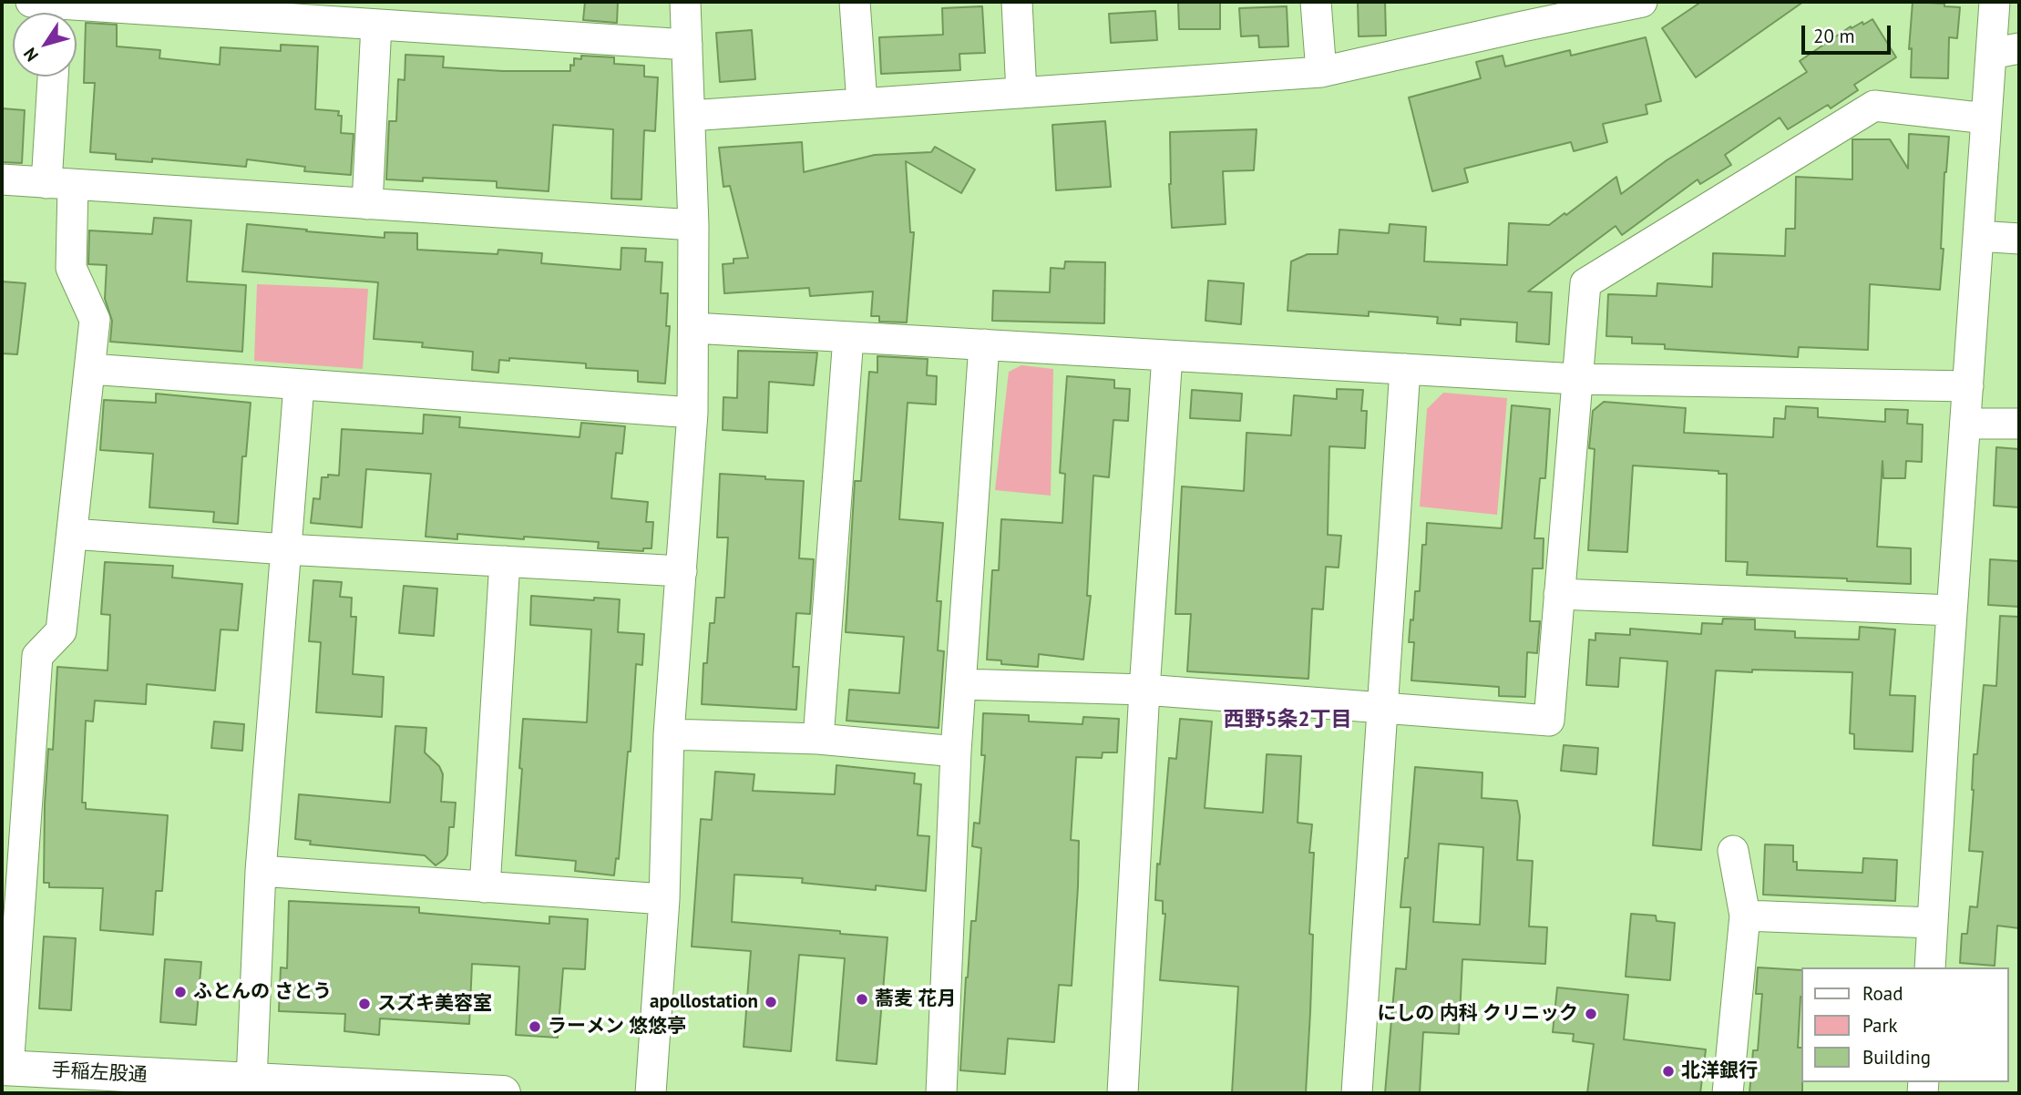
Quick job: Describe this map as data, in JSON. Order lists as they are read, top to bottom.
{
  "streets": {
    "main road": ["手稲左股通"]
  },
  "districts": ["西野5条2丁目"],
  "places": [
    "ふとんの さとう",
    "蕎麦 花月",
    "apollostation",
    "スズキ美容室",
    "にしの 内科 クリニック",
    "ラーメン 悠悠亭",
    "北洋銀行"
  ],
  "legend": ["Road", "Park", "Building"],
  "scale_bar": "20 m",
  "north": "bottom left"
}
